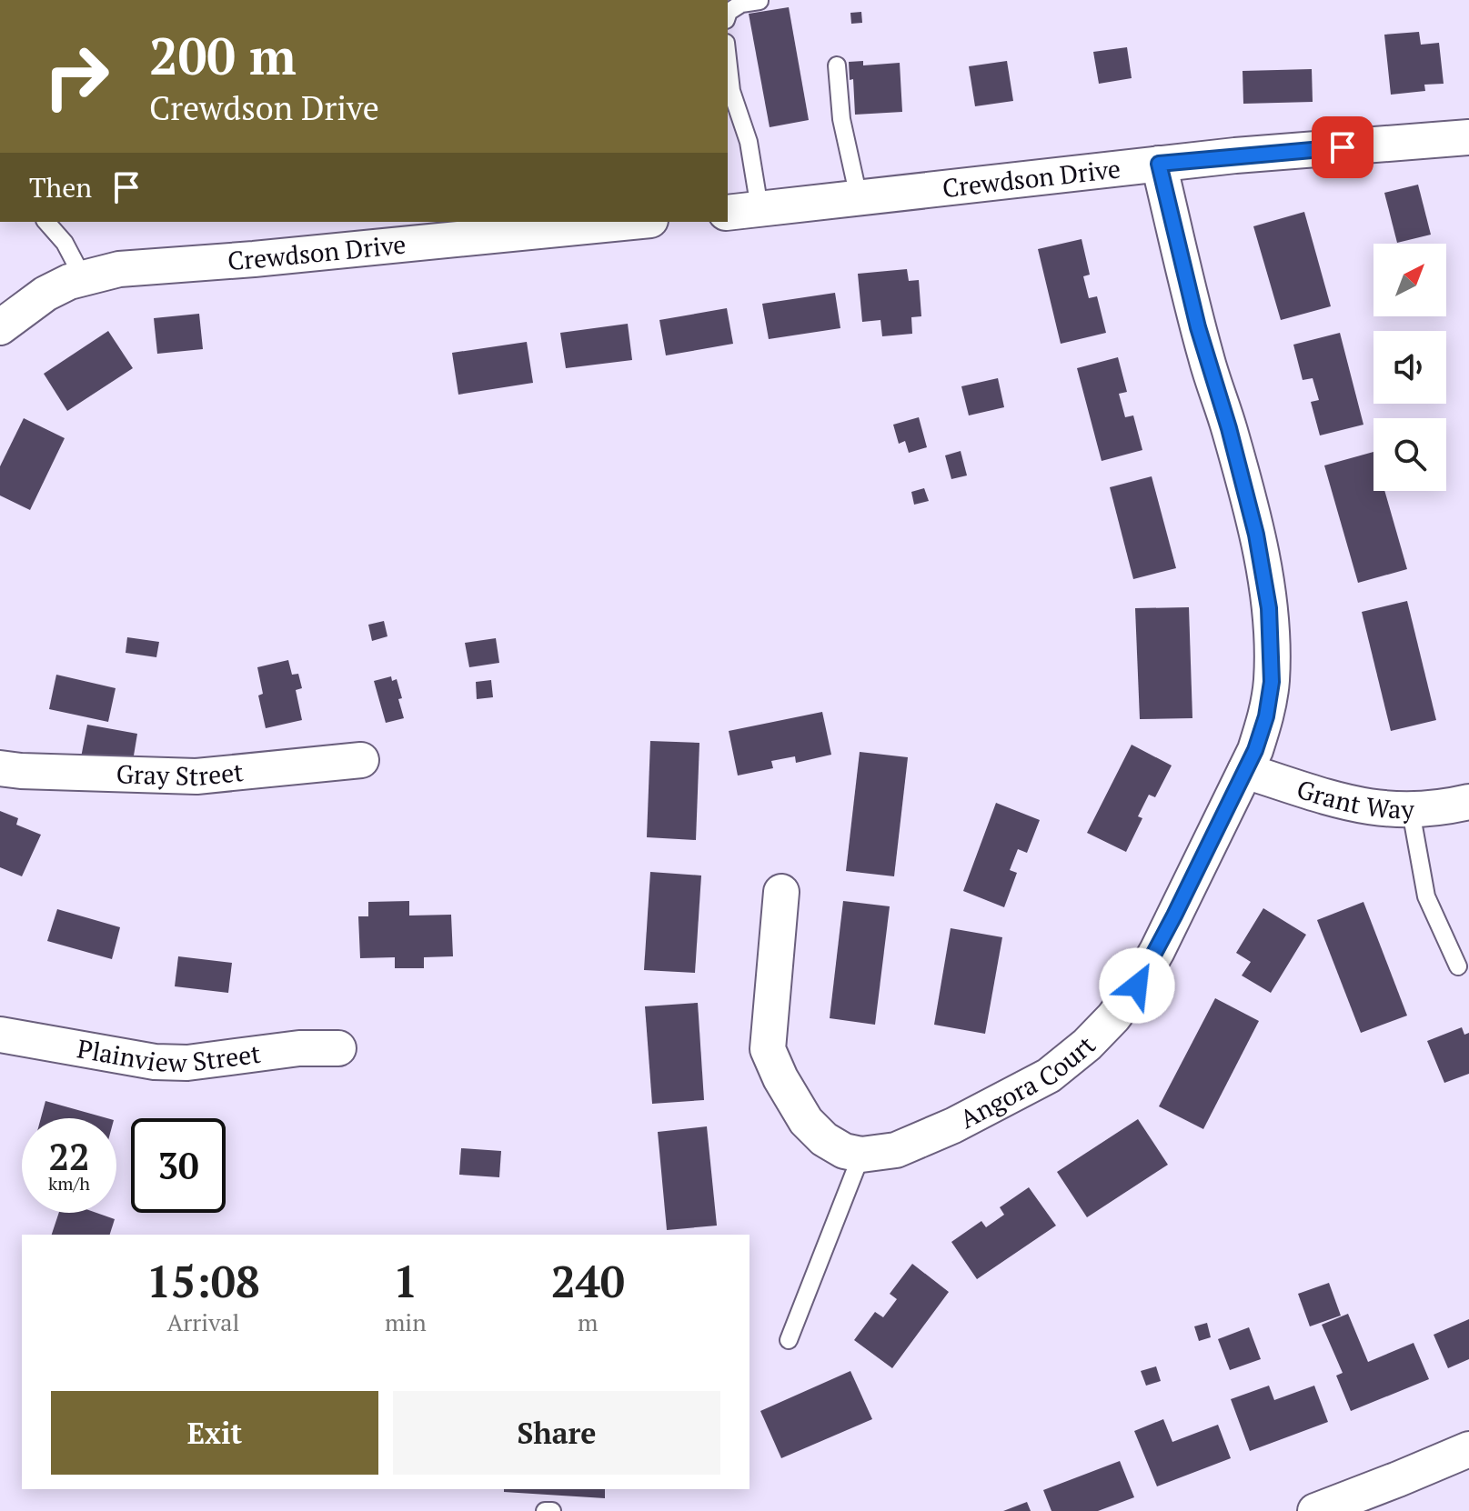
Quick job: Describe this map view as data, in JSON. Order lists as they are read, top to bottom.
{
  "streets": {
    "street": [
      "Crewdson Drive",
      "Gray Street",
      "Grant Way",
      "Plainview Street",
      "Angora Court"
    ]
  },
  "crossings": [
    ["Crewdson Drive", "Angora Court"],
    ["Grant Way", "Angora Court"]
  ],
  "north": "top right",
  "page": {
    "turn": ["200 m", "Crewdson Drive"],
    "then": "Then",
    "speed": "22 km/h",
    "limit": "30",
    "eta": [
      "15:08",
      "Arrival",
      "1",
      "min",
      "240",
      "m"
    ],
    "buttons": ["Exit", "Share"]
  }
}
